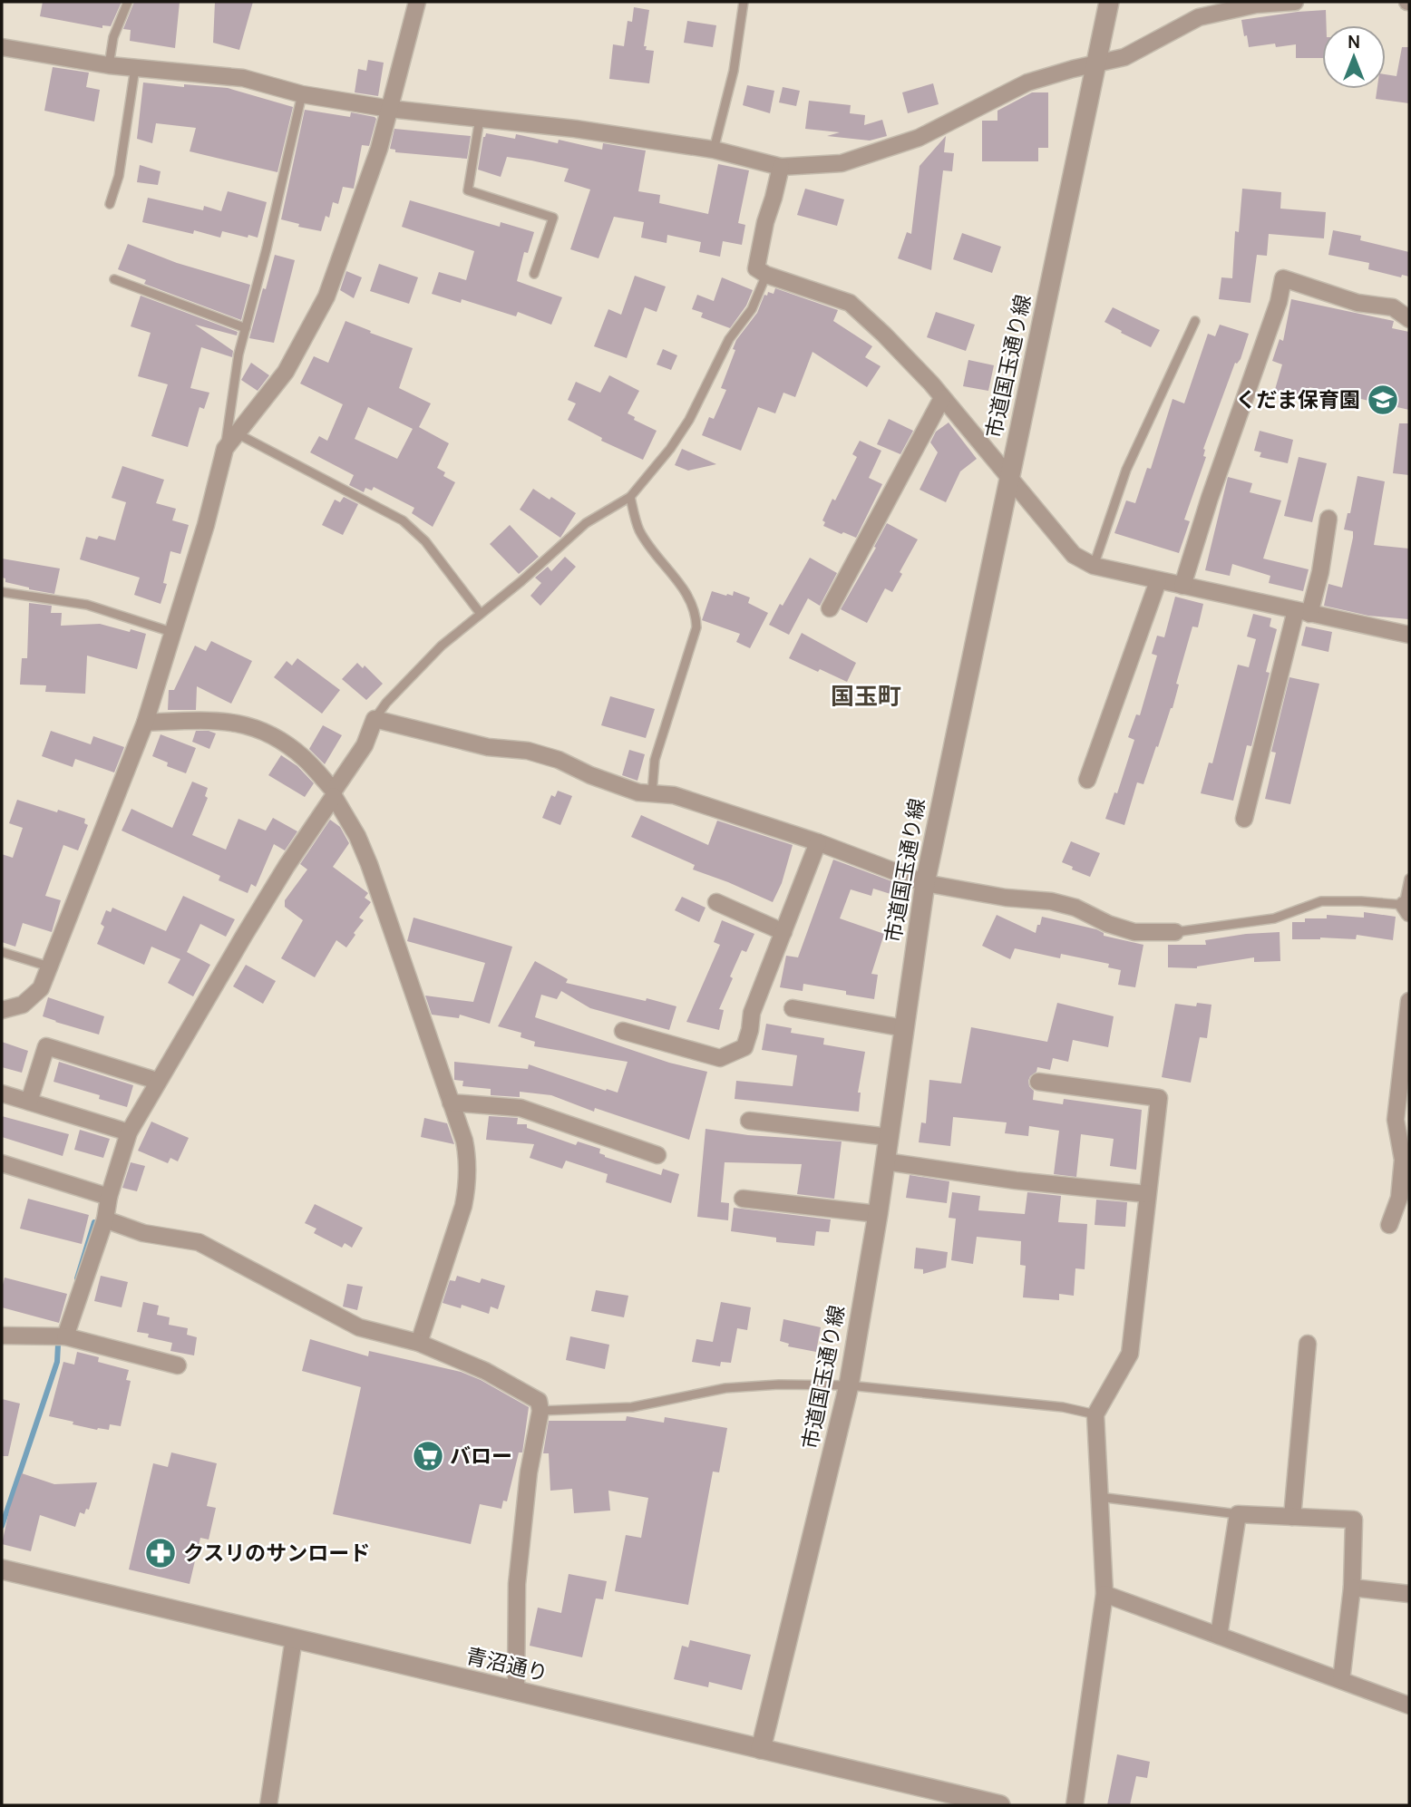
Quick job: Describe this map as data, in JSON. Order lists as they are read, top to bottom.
{
  "streets": {
    "street": ["市道国玉通り線", "青沼通り"]
  },
  "crossings": [
    ["市道国玉通り線", "青沼通り"]
  ],
  "districts": ["国玉町"],
  "places": {
    "school or university": ["くだま保育園"],
    "supermarket": ["バロー"],
    "pharmacy": ["クスリのサンロード"]
  },
  "north": "top"
}
